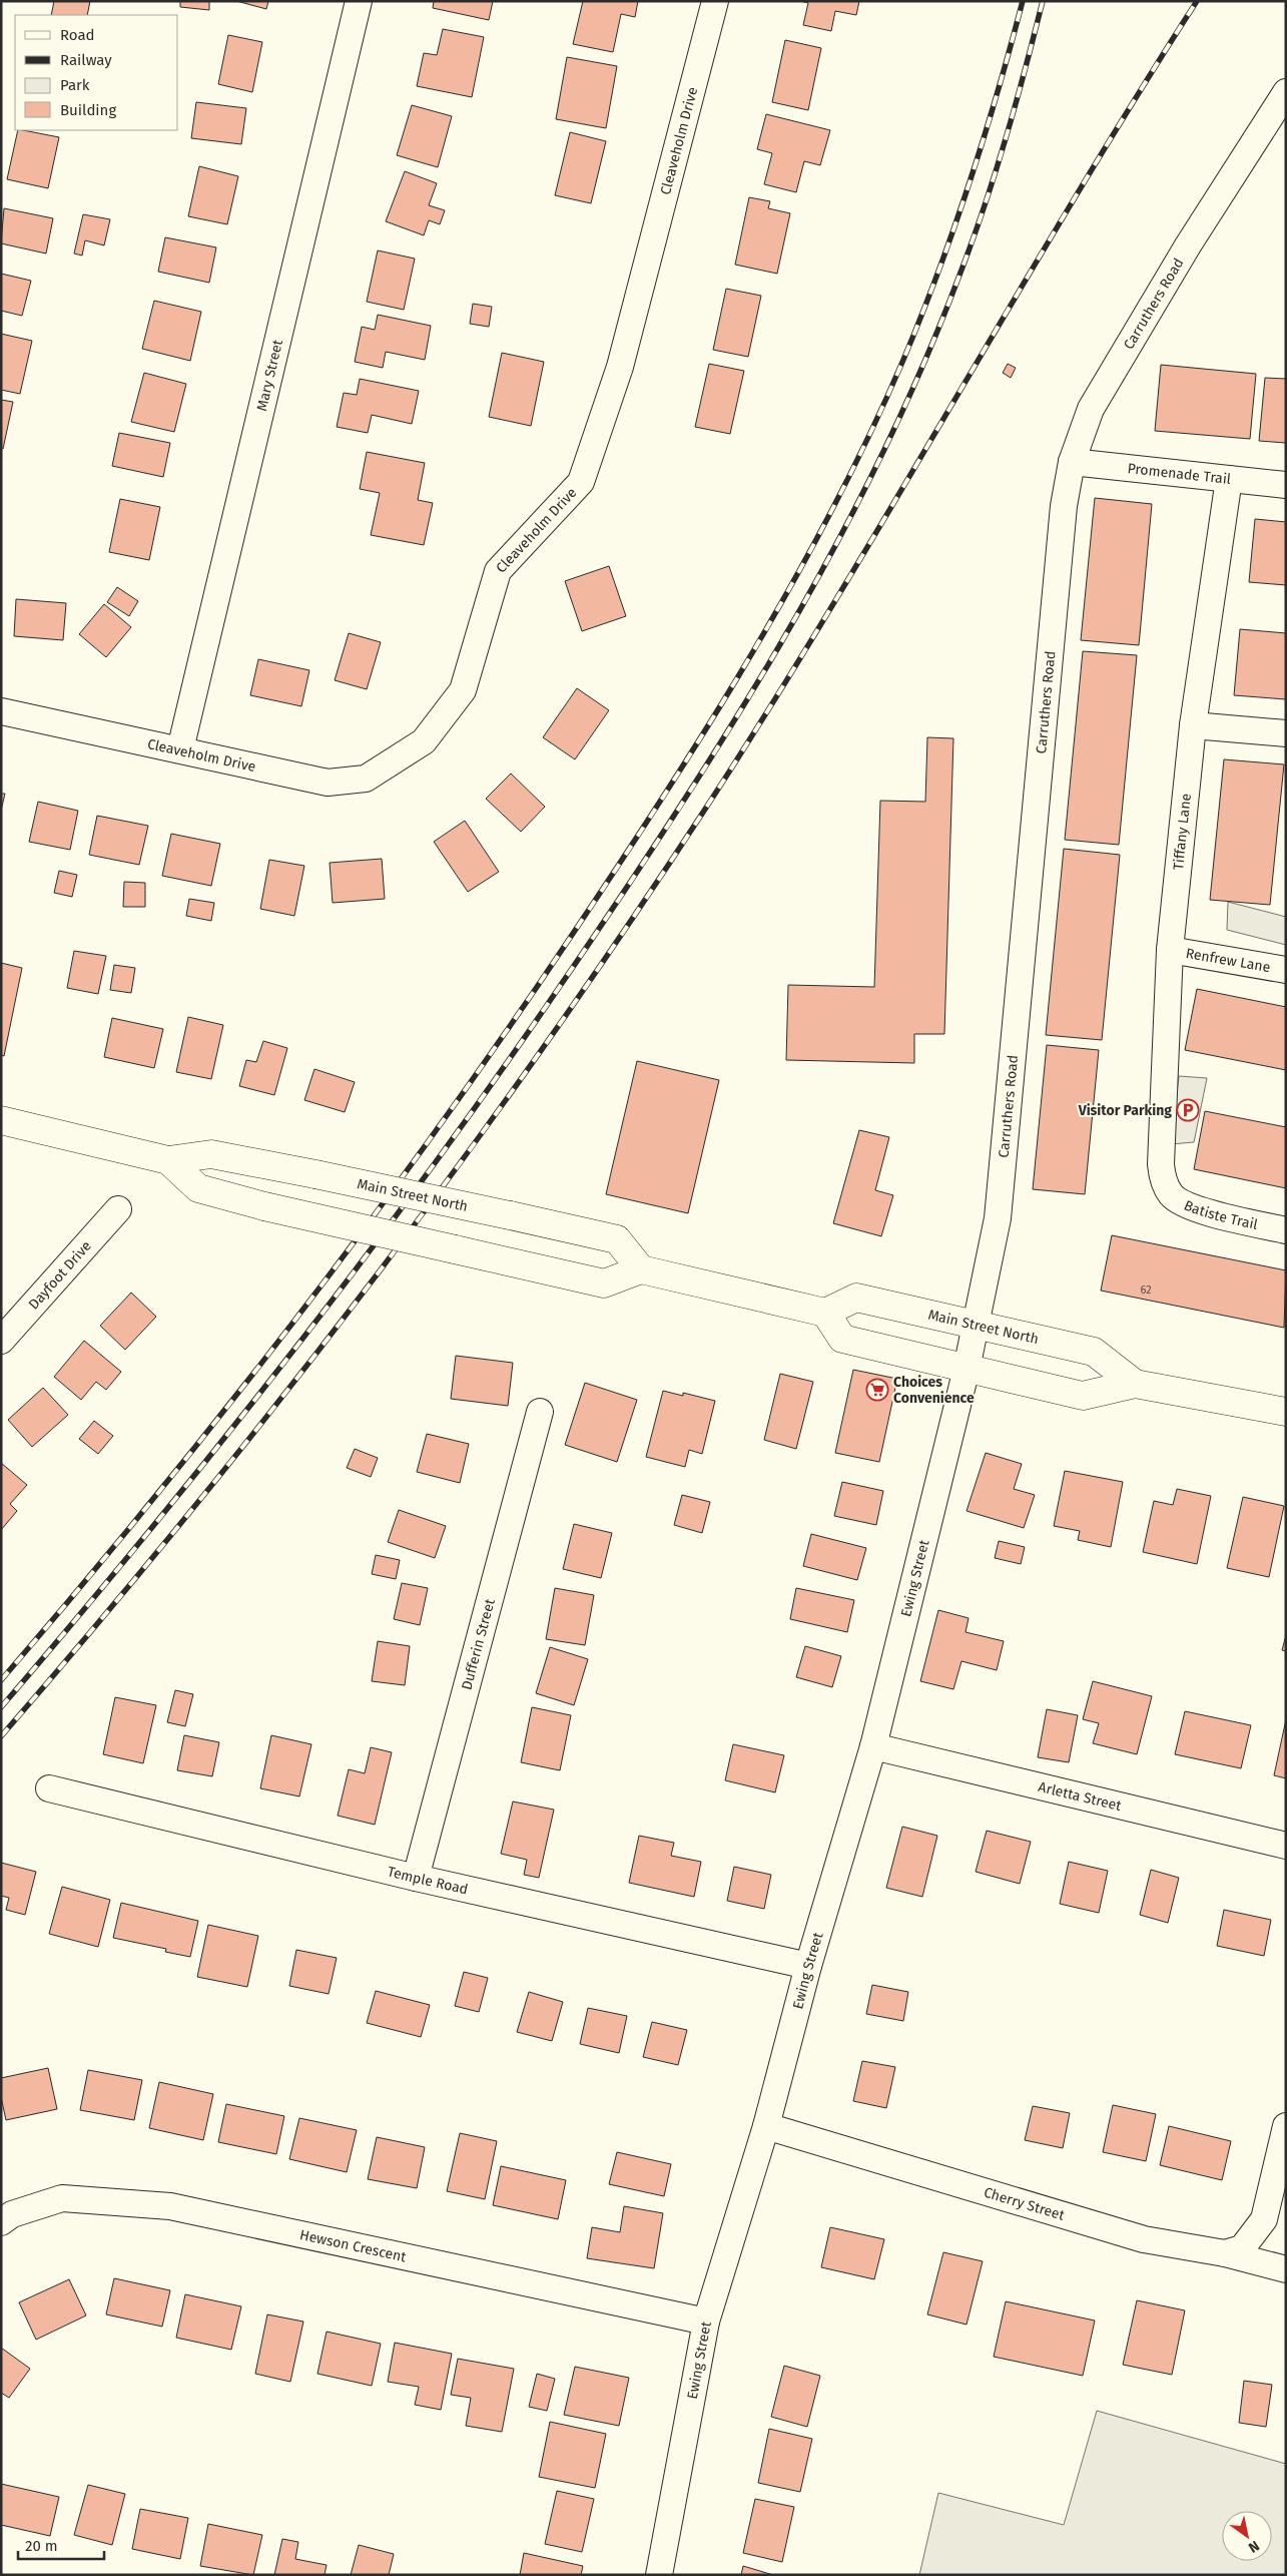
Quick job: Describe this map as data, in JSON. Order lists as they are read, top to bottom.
{
  "streets": {
    "main road": ["Main Street North"],
    "street": [
      "Cleaveholm Drive",
      "Carruthers Road",
      "Mary Street",
      "Promenade Trail",
      "Tiffany Lane",
      "Renfrew Lane",
      "Batiste Trail",
      "Dayfoot Drive",
      "Ewing Street",
      "Dufferin Street",
      "Arletta Street",
      "Temple Road",
      "Cherry Street",
      "Hewson Crescent"
    ]
  },
  "crossings": [
    ["Cleaveholm Drive", "Mary Street"],
    ["Carruthers Road", "Promenade Trail"],
    ["Carruthers Road", "Main Street North"],
    ["Carruthers Road", "Ewing Street"],
    ["Promenade Trail", "Tiffany Lane"],
    ["Tiffany Lane", "Renfrew Lane"],
    ["Tiffany Lane", "Batiste Trail"],
    ["Main Street North", "Ewing Street"],
    ["Ewing Street", "Arletta Street"],
    ["Ewing Street", "Temple Road"],
    ["Ewing Street", "Cherry Street"],
    ["Ewing Street", "Hewson Crescent"],
    ["Dufferin Street", "Temple Road"]
  ],
  "places": {
    "parking": ["Visitor Parking"],
    "supermarket": ["Choices Convenience"]
  },
  "house_numbers": ["62"],
  "legend": [
    "Road",
    "Railway",
    "Park",
    "Building"
  ],
  "scale_bar": "20 m",
  "north": "bottom right"
}
